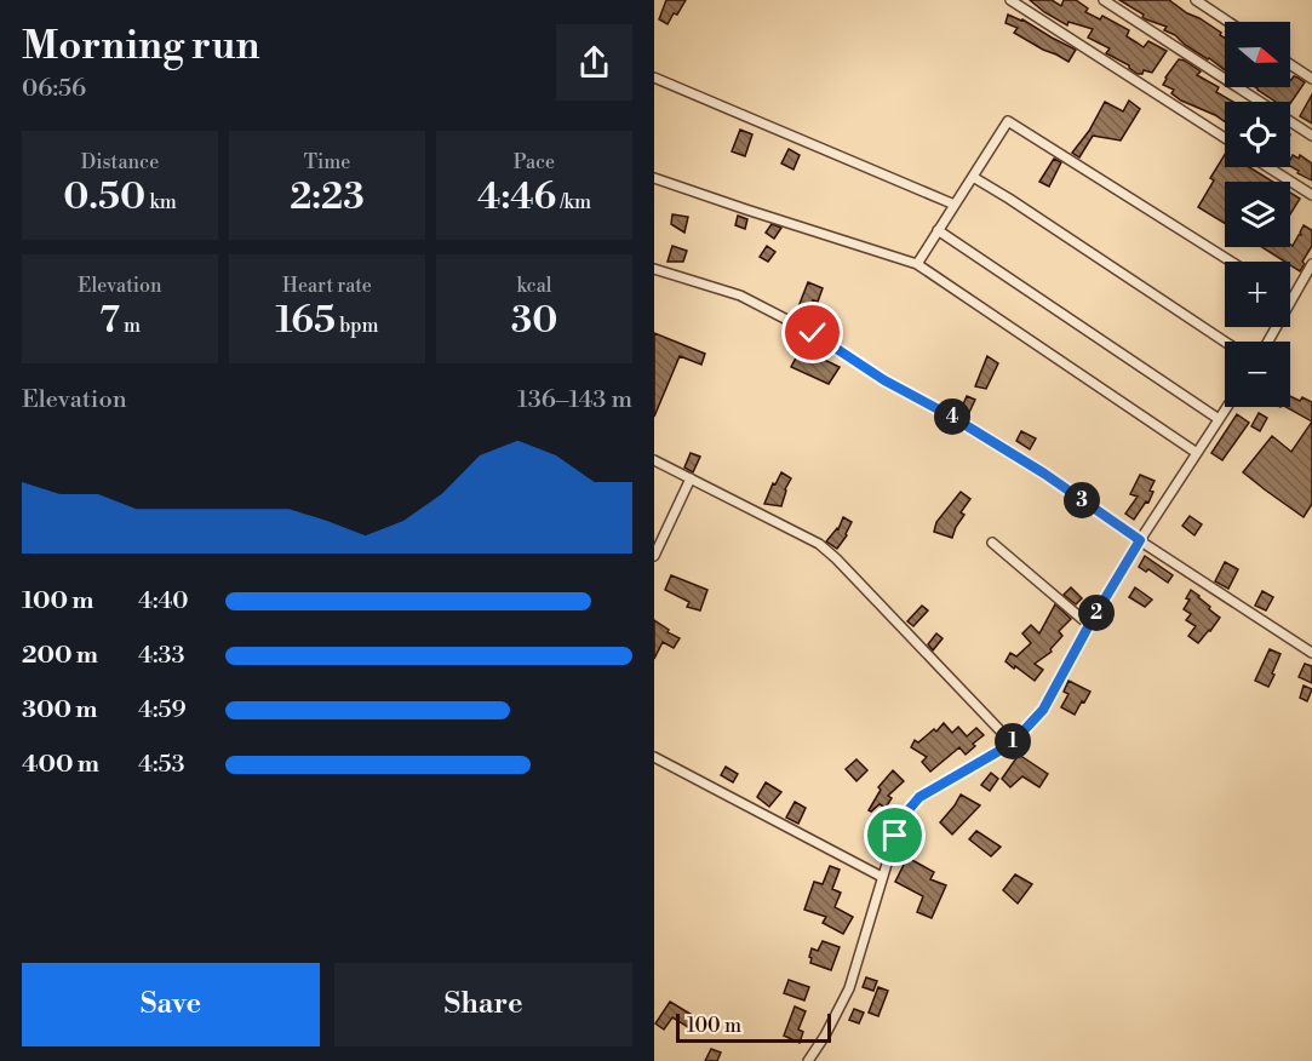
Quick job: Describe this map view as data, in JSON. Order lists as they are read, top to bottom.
{
  "scale_bar": "100 m",
  "north": "right",
  "page": {
    "heading": ["Morning run", "06:56"],
    "map_buttons": ["+", "−"],
    "stats": [
      ["Distance", "0.50 km"],
      ["Time", "2:23"],
      ["Pace", "4:46 /km"],
      ["Elevation", "7 m"],
      ["Heart rate", "165 bpm"],
      ["kcal", "30"]
    ],
    "chart": ["Elevation", "136–143 m"],
    "pins": [
      "4",
      "3",
      "2",
      "1"
    ],
    "list": [
      {
        "name": "100 m",
        "note": "4:40"
      },
      {
        "name": "200 m",
        "note": "4:33"
      },
      {
        "name": "300 m",
        "note": "4:59"
      },
      {
        "name": "400 m",
        "note": "4:53"
      }
    ],
    "buttons": ["Save", "Share"],
    "scale": "100 m"
  }
}
